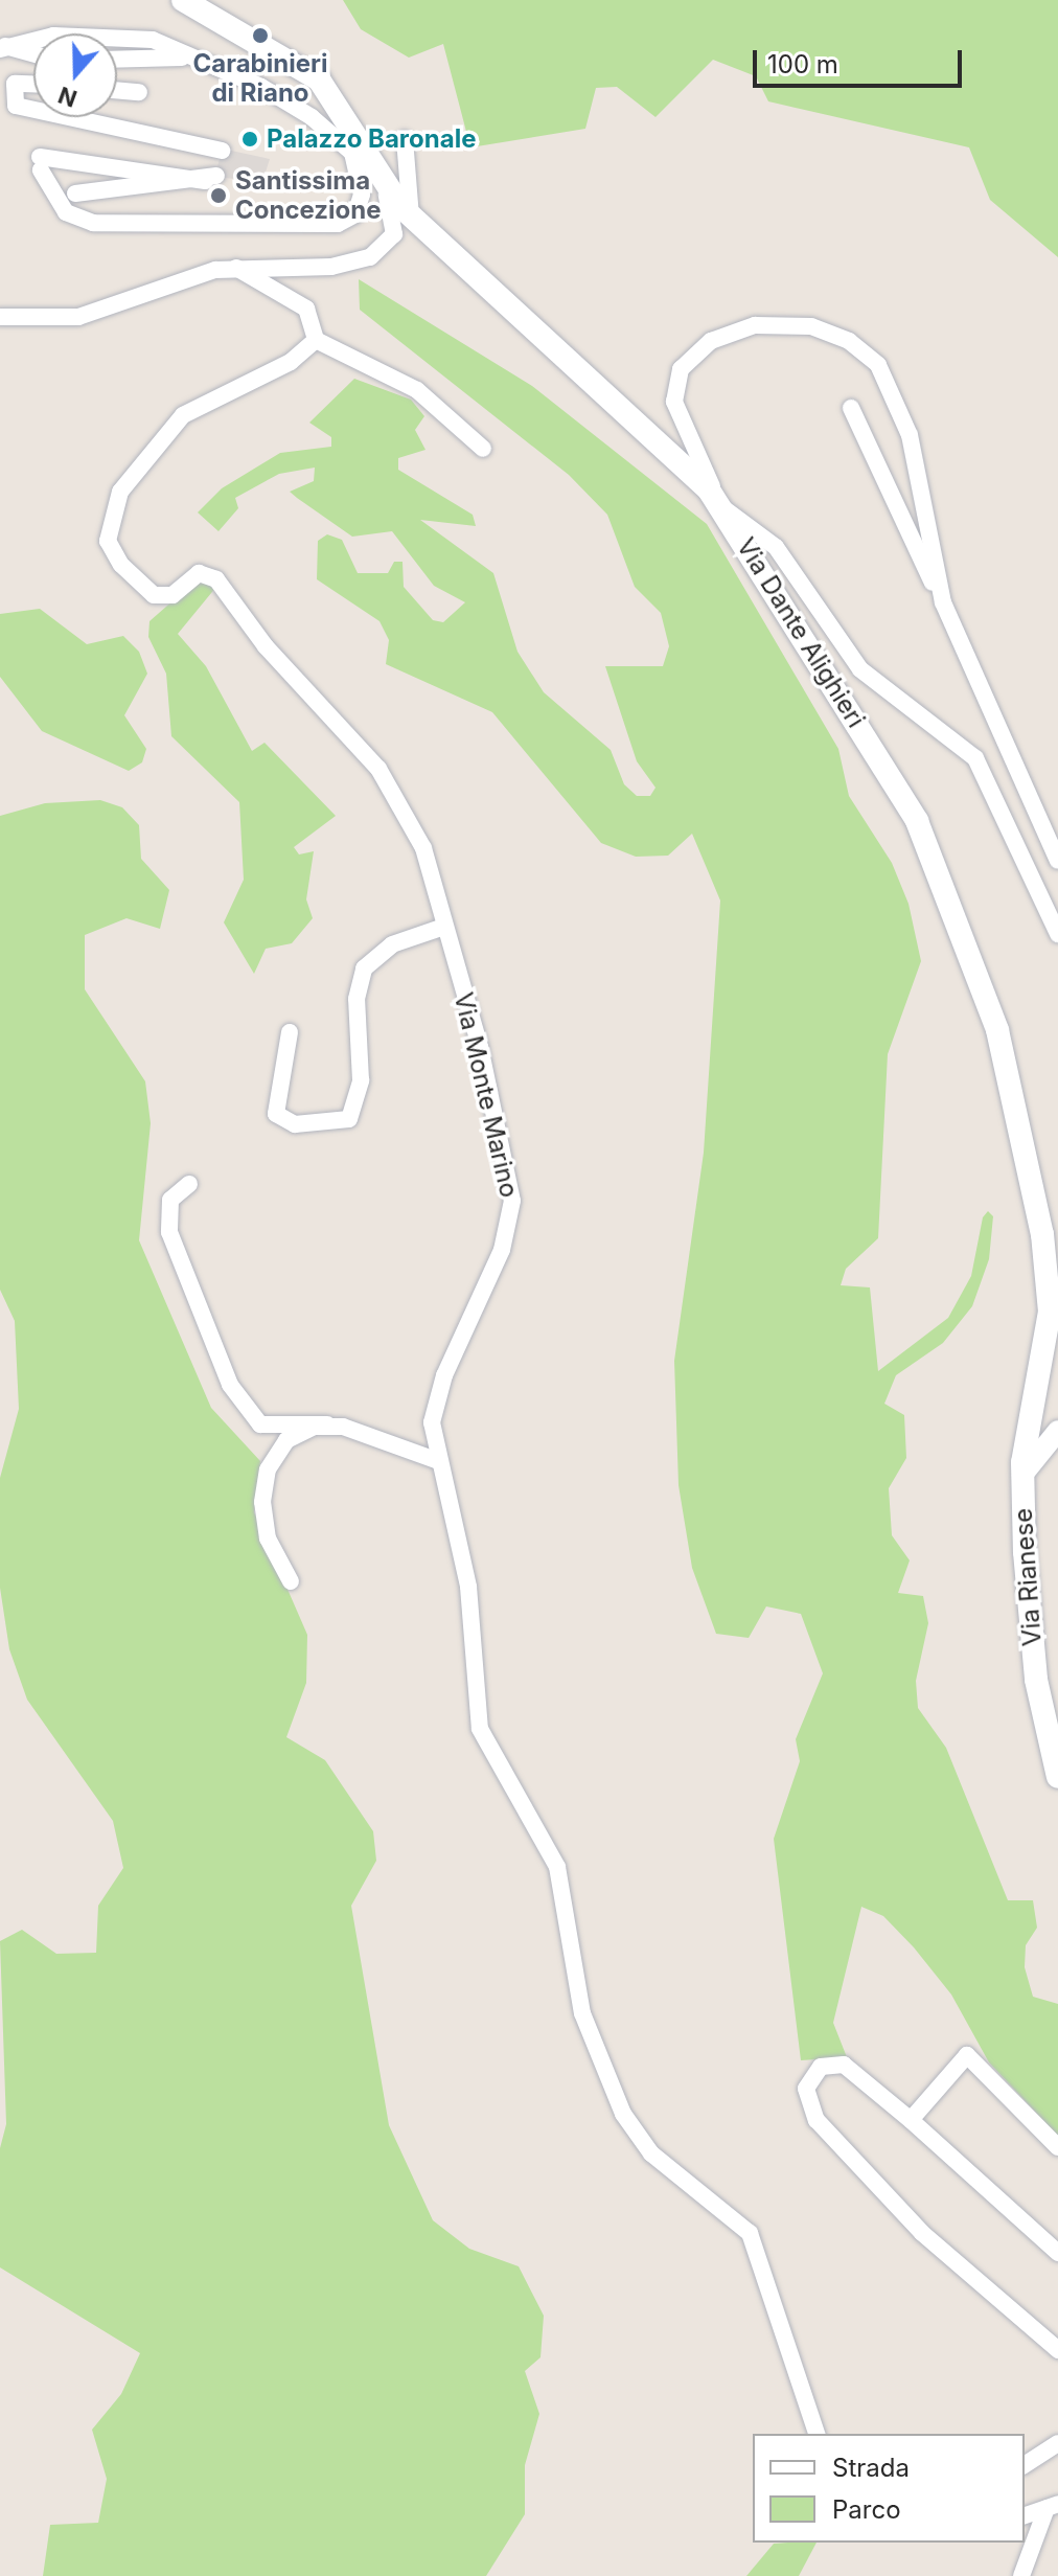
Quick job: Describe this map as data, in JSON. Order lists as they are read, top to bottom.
{
  "streets": {
    "main road": ["Via Dante Alighieri", "Via Rianese"],
    "street": ["Via Monte Marino"]
  },
  "crossings": [
    ["Via Dante Alighieri", "Via Rianese"]
  ],
  "places": ["Carabinieri di Riano", "Palazzo Baronale", "Santissima Concezione"],
  "legend": ["Strada", "Parco"],
  "scale_bar": "100 m",
  "north": "bottom"
}
